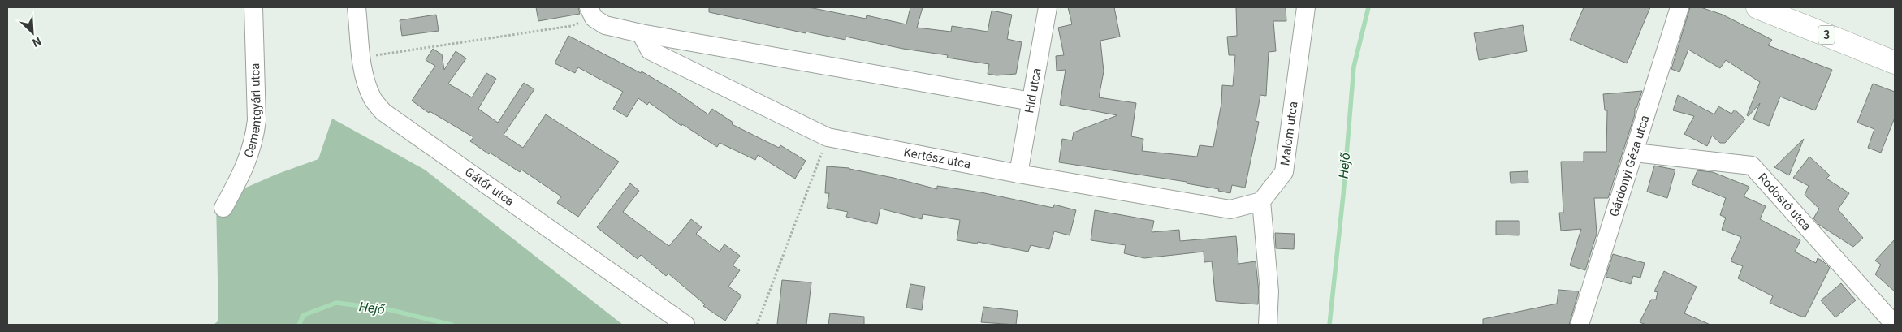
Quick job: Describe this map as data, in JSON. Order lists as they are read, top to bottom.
{
  "streets": {
    "main road": ["3"],
    "street": [
      "Híd utca",
      "Cementgyári utca",
      "Malom utca",
      "Kertész utca",
      "Gárdonyi Géza utca",
      "Gátőr utca",
      "Rodostó utca"
    ]
  },
  "crossings": [
    ["Híd utca", "Kertész utca"],
    ["Malom utca", "Kertész utca"],
    ["Gárdonyi Géza utca", "Rodostó utca"]
  ],
  "water": ["Hejő"],
  "north": "bottom right"
}
